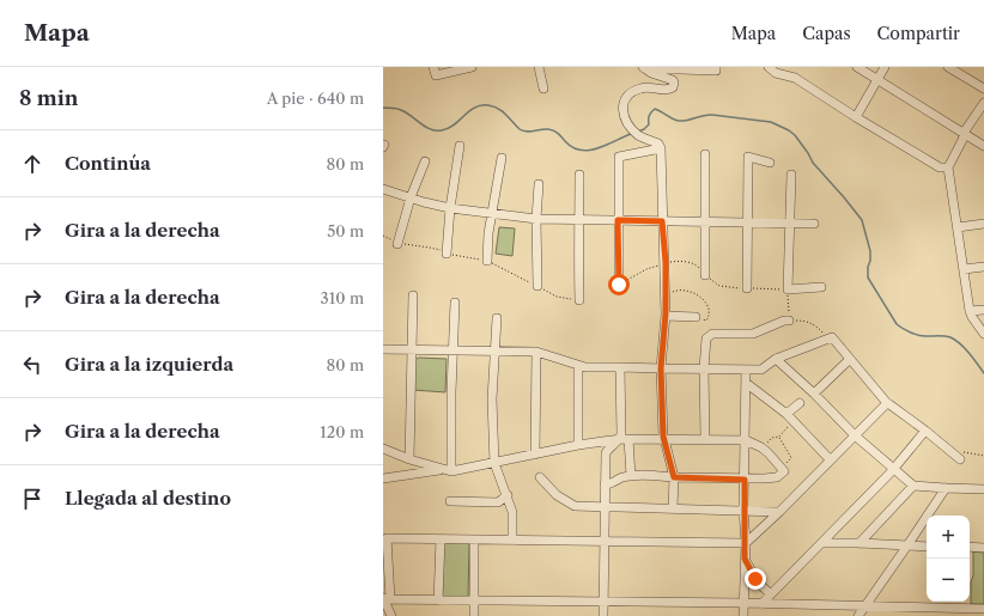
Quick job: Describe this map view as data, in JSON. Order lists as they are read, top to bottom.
{
  "page": {
    "header": "Mapa",
    "nav": ["Mapa", "Capas", "Compartir"],
    "heading": ["8 min", "A pie · 640 m"],
    "list": [
      ["Continúa", "80 m"],
      ["Gira a la derecha", "50 m"],
      ["Gira a la derecha", "310 m"],
      ["Gira a la izquierda", "80 m"],
      ["Gira a la derecha", "120 m"],
      "Llegada al destino"
    ],
    "map_buttons": ["+", "−"]
  }
}
